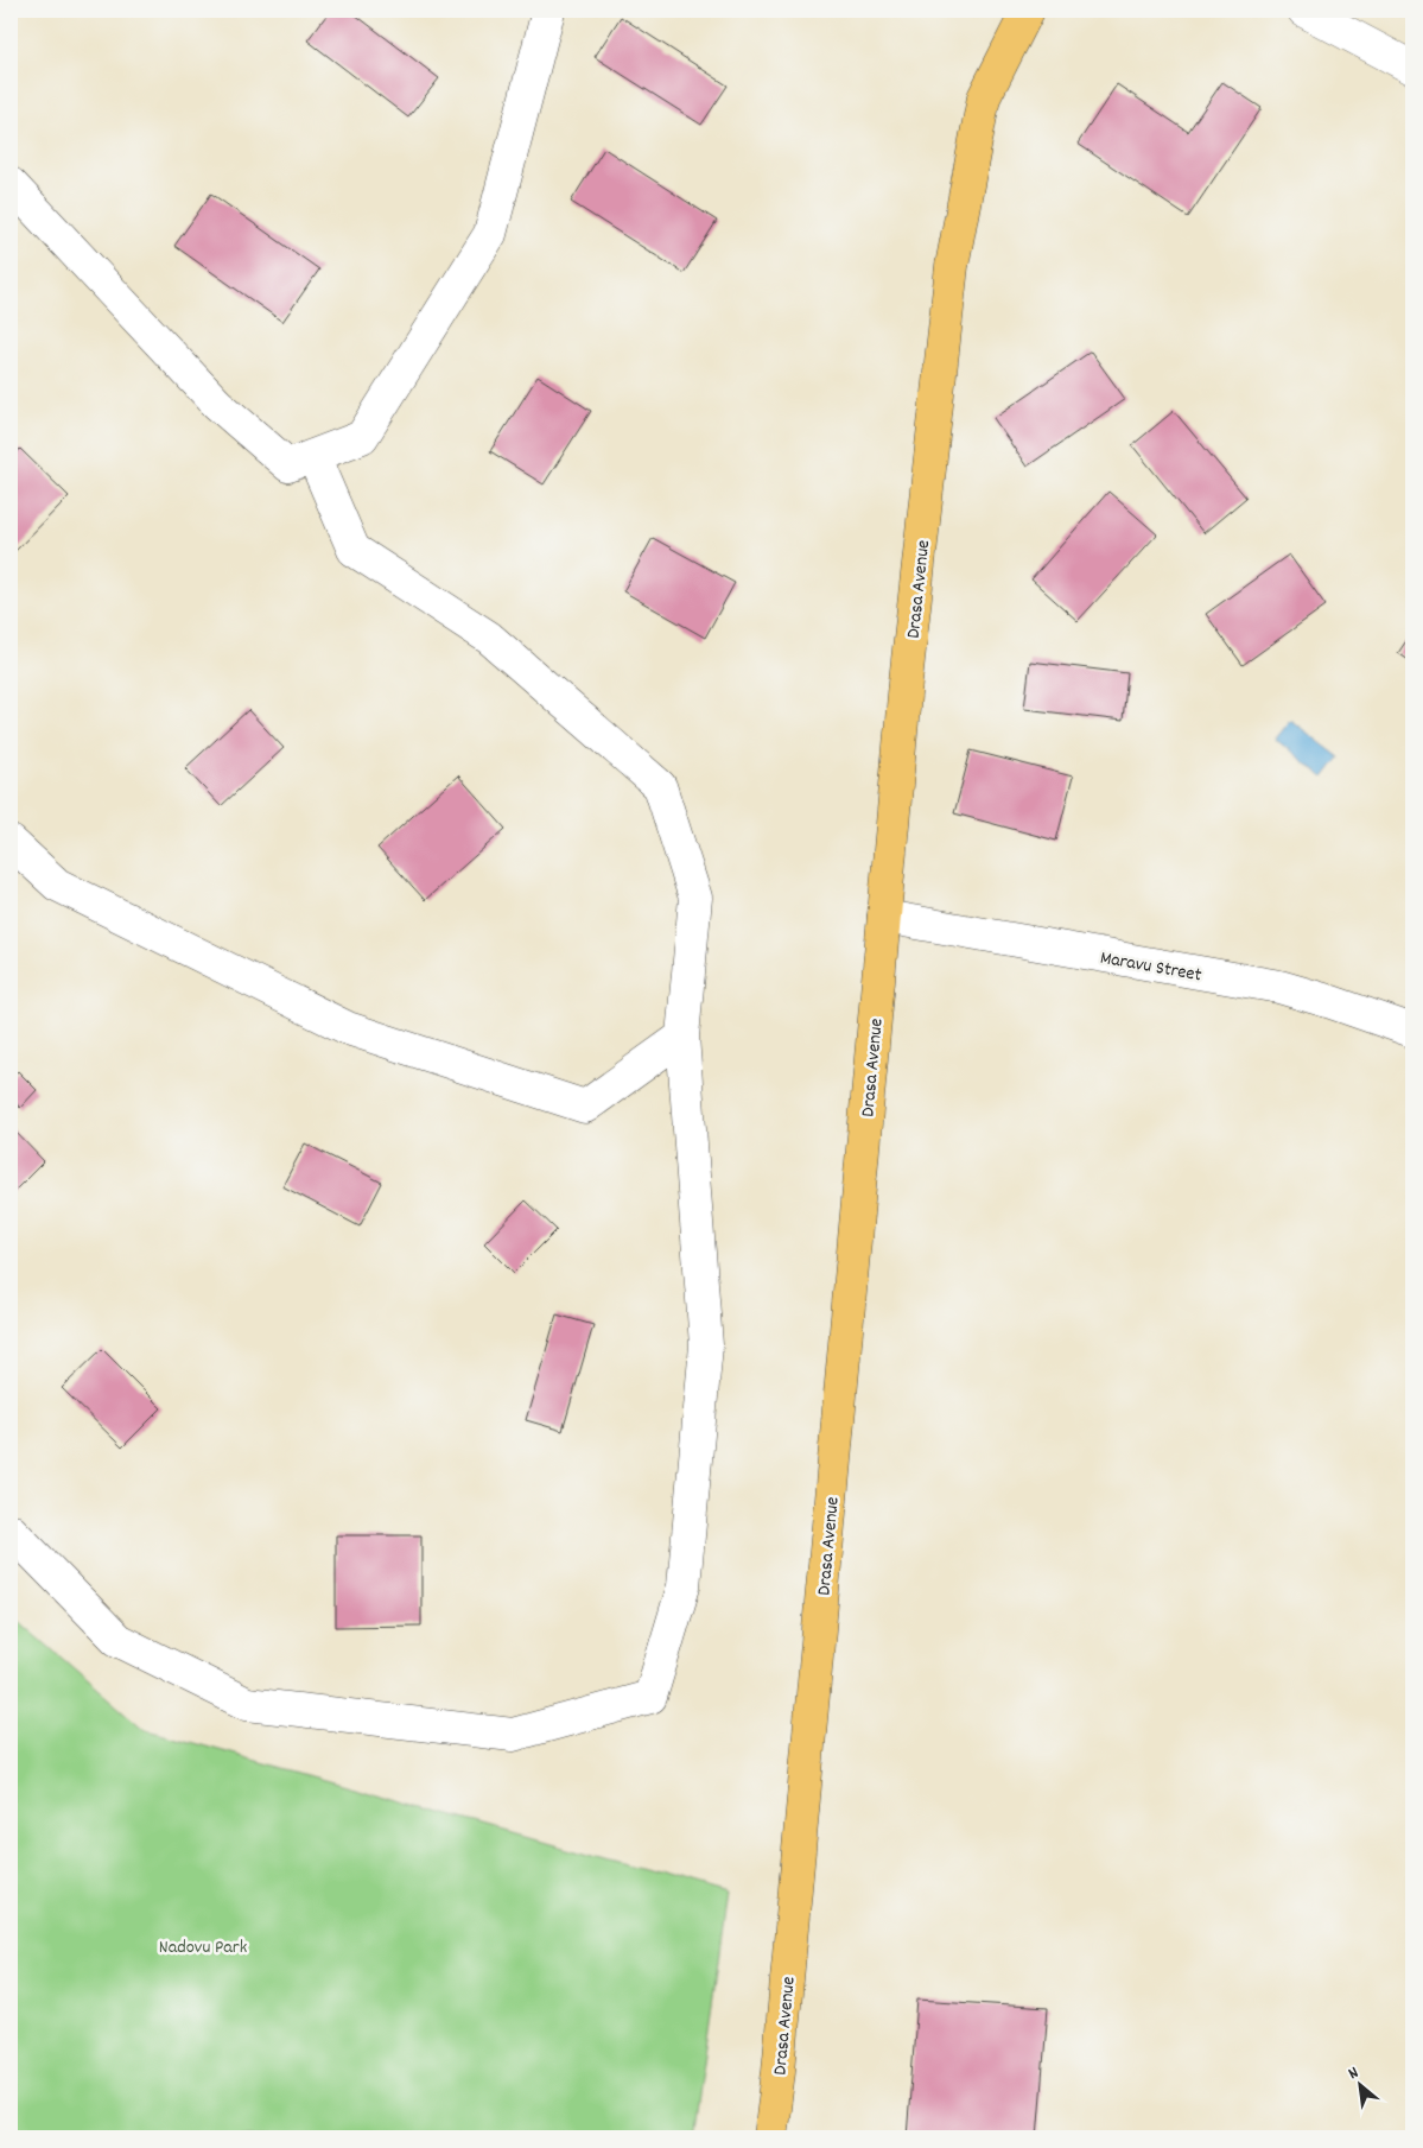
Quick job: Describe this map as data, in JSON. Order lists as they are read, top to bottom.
{
  "streets": {
    "highway": ["Drasa Avenue"],
    "street": ["Maravu Street"]
  },
  "crossings": [
    ["Drasa Avenue", "Maravu Street"]
  ],
  "parks": ["Nadovu Park"],
  "north": "top left"
}
